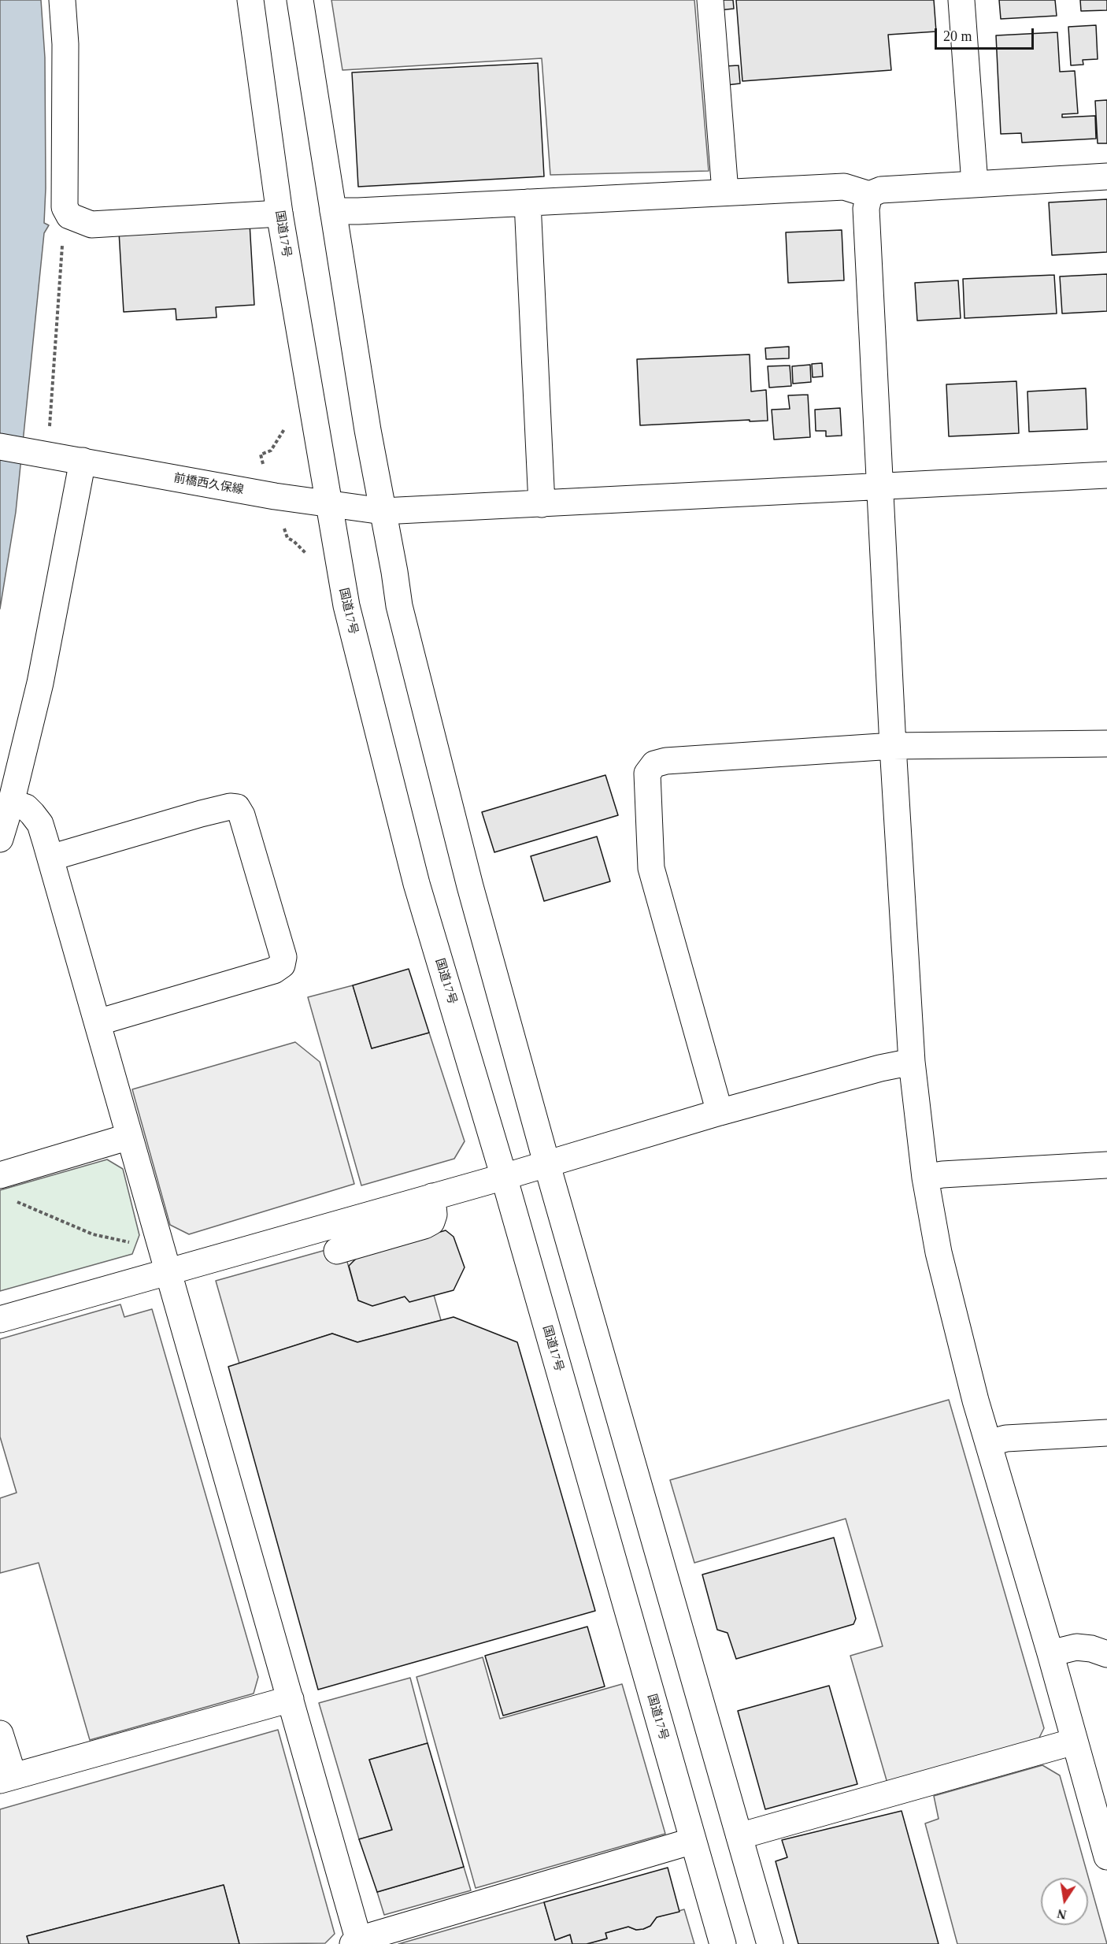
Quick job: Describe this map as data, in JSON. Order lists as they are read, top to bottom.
{
  "streets": {
    "main road": ["国道17号", "前橋西久保線"]
  },
  "crossings": [
    ["国道17号", "前橋西久保線"]
  ],
  "scale_bar": "20 m",
  "north": "bottom"
}
